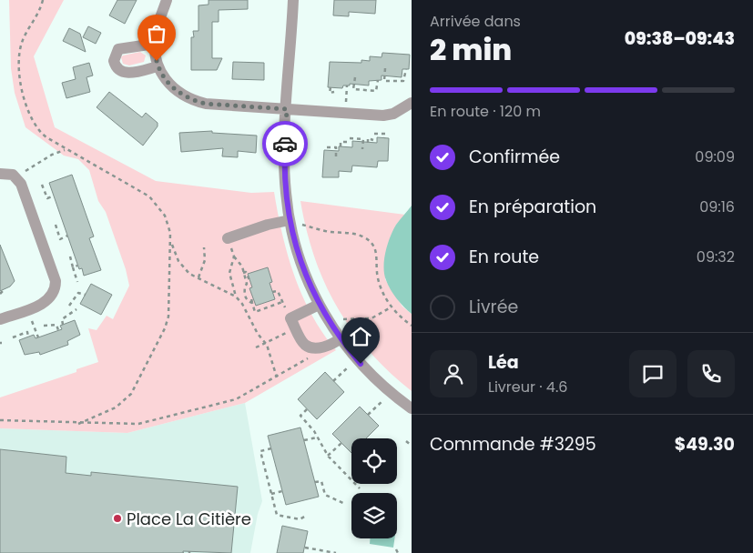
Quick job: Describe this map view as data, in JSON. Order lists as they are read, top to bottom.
{
  "places": ["Place La Citière"],
  "page": {
    "heading": ["2 min", "Arrivée dans", "09:38–09:43"],
    "panel": [
      "Léa",
      "Livreur · 4.6",
      "Commande #3295",
      "$49.30"
    ],
    "bar": "En route · 120 m",
    "list": [
      ["Confirmée", "09:09"],
      ["En préparation", "09:16"],
      ["En route", "09:32"],
      "Livrée"
    ]
  }
}
